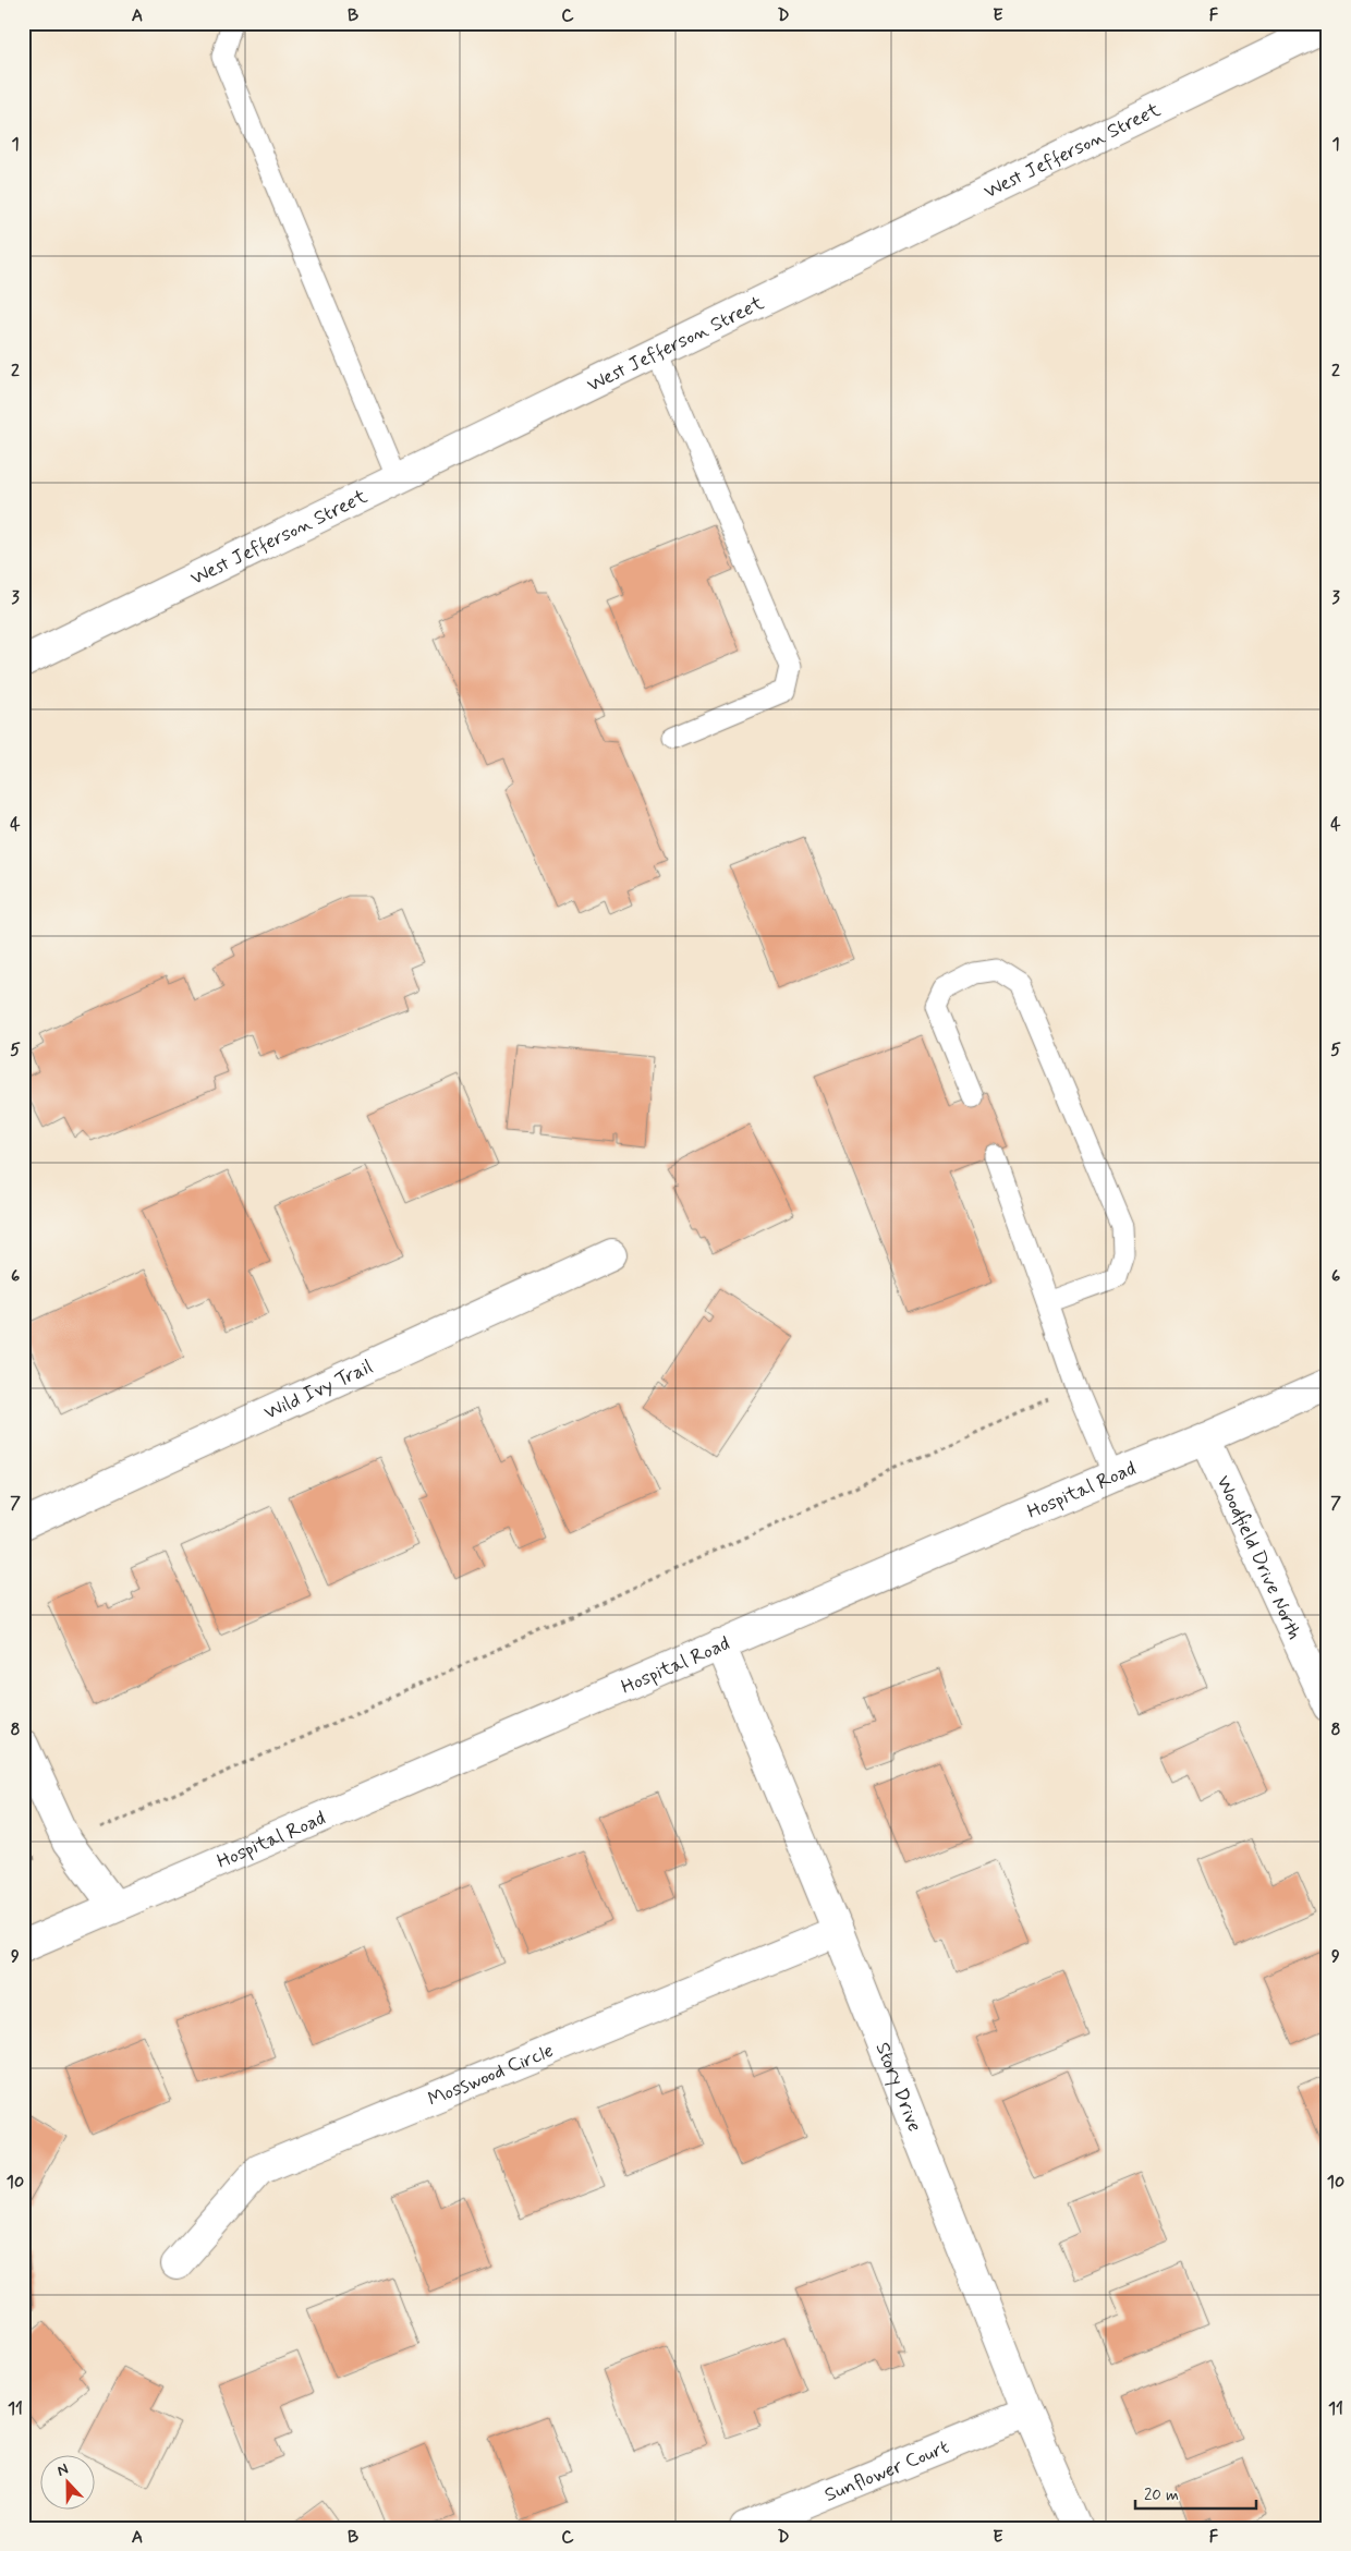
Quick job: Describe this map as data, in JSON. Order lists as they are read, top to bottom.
{
  "streets": {
    "street": [
      "West Jefferson Street",
      "Wild Ivy Trail",
      "Hospital Road",
      "Woodfield Drive North",
      "Mosswood Circle",
      "Story Drive",
      "Sunflower Court"
    ]
  },
  "crossings": [
    ["Hospital Road", "Woodfield Drive North"],
    ["Hospital Road", "Story Drive"],
    ["Mosswood Circle", "Story Drive"],
    ["Story Drive", "Sunflower Court"]
  ],
  "scale_bar": "20 m",
  "north": "top",
  "grid": {
    "columns": [
      "A",
      "B",
      "C",
      "D",
      "E",
      "F"
    ],
    "rows": [
      "1",
      "2",
      "3",
      "4",
      "5",
      "6",
      "7",
      "8",
      "9",
      "10",
      "11"
    ]
  }
}
